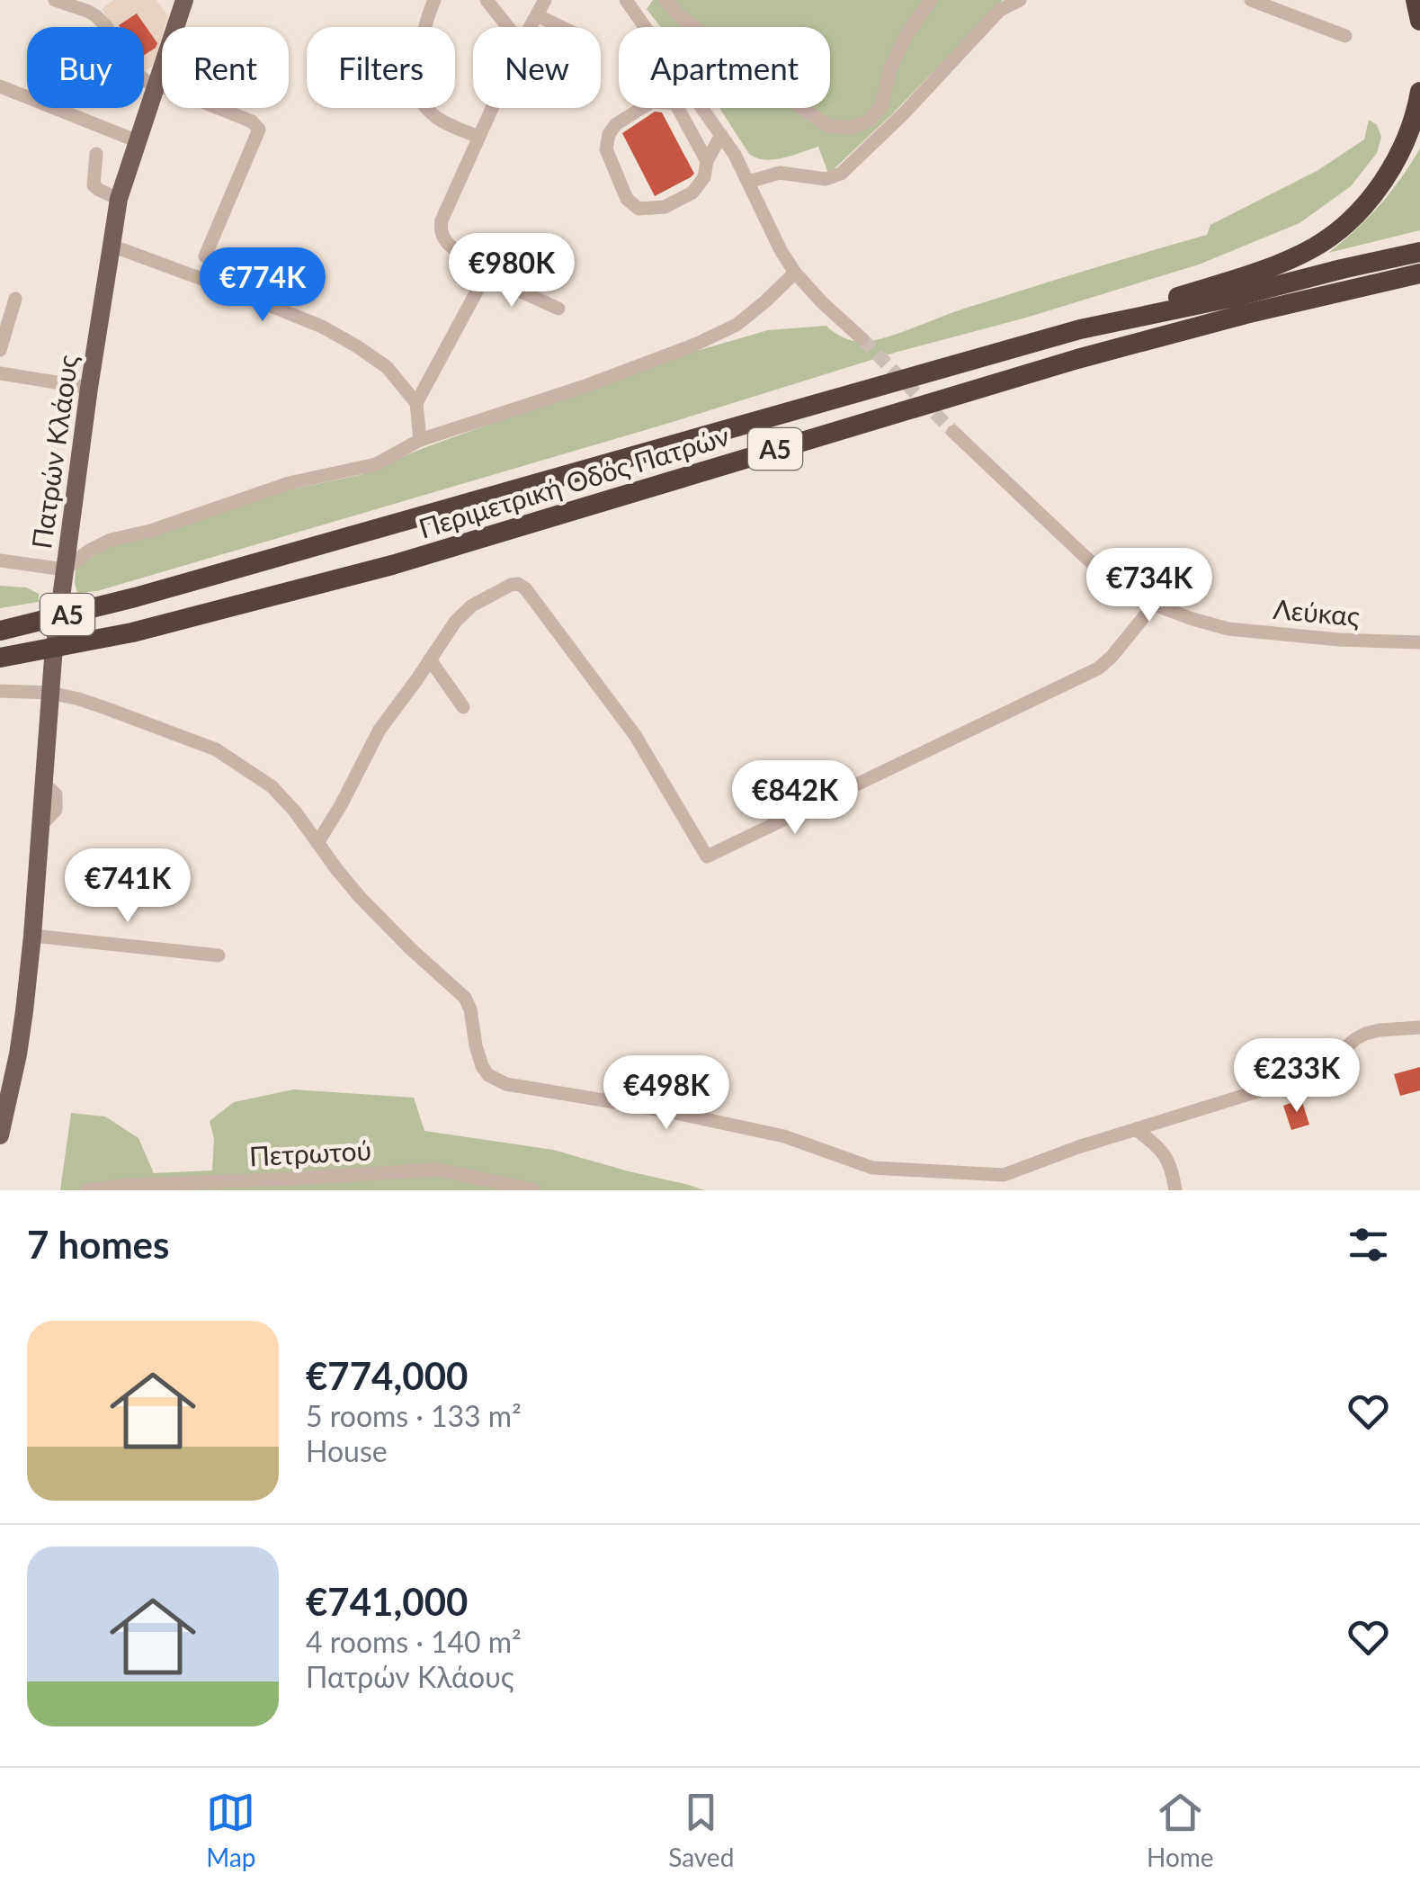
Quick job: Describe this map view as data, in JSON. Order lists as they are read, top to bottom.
{
  "streets": {
    "highway": ["Α5", "Περιμετρική Οδός Πατρών"],
    "main road": ["Πατρών Κλάους"],
    "street": ["Λεύκας", "Πετρωτού"]
  },
  "page": {
    "chip": [
      "Buy",
      "Rent",
      "Filters",
      "New",
      "Apartment"
    ],
    "price": [
      "€980K",
      "€774K",
      "€734K",
      "€842K",
      "€741K",
      "€233K",
      "€498K"
    ],
    "heading": "7 homes",
    "list": [
      {
        "name": "€774,000",
        "note": "5 rooms · 133 m² · House"
      },
      {
        "name": "€741,000",
        "note": "4 rooms · 140 m² · Πατρών Κλάους"
      }
    ],
    "tabs": ["Map", "Saved", "Home"]
  }
}
